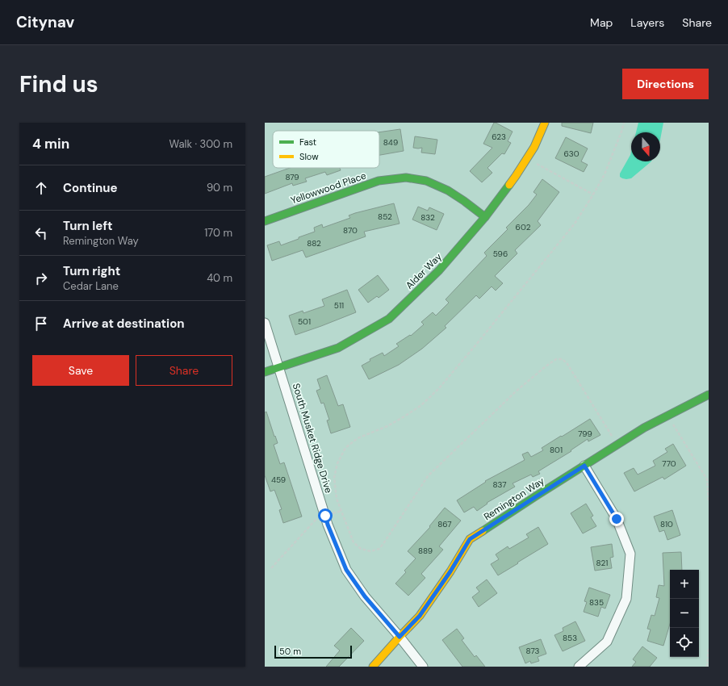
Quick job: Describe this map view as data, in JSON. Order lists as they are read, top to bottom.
{
  "streets": {
    "street": [
      "Yellowwood Place",
      "Alder Way",
      "South Musket Ridge Drive",
      "Remington Way"
    ]
  },
  "crossings": [
    ["Yellowwood Place", "Alder Way"],
    ["Alder Way", "South Musket Ridge Drive"],
    ["South Musket Ridge Drive", "Remington Way"]
  ],
  "house_numbers": [
    "623",
    "849",
    "630",
    "879",
    "852",
    "832",
    "602",
    "870",
    "882",
    "596",
    "511",
    "501",
    "799",
    "801",
    "770",
    "459",
    "837",
    "867",
    "810",
    "889",
    "821",
    "835",
    "853",
    "873"
  ],
  "legend": ["Fast", "Slow"],
  "scale_bar": "50 m",
  "north": "bottom",
  "page": {
    "header": "Citynav",
    "nav": ["Map", "Layers", "Share"],
    "buttons": [
      "Directions",
      ["Save", "Share"]
    ],
    "title": "Find us",
    "heading": ["4 min", "Walk · 300 m"],
    "list": [
      ["Continue", "90 m"],
      ["Turn left", "Remington Way", "170 m"],
      ["Turn right", "Cedar Lane", "40 m"],
      "Arrive at destination"
    ],
    "map_buttons": ["+", "−"],
    "scale": "50 m"
  }
}
